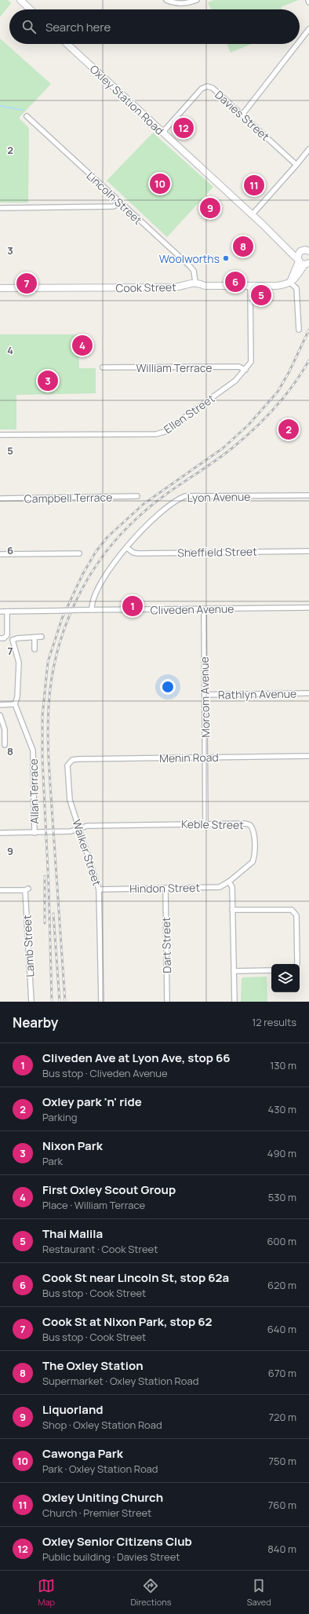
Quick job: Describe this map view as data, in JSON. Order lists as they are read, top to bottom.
{
  "streets": {
    "main road": ["Oxley Station Road", "Cook Street"],
    "street": [
      "Davies Street",
      "Lincoln Street",
      "William Terrace",
      "Ellen Street",
      "Lyon Avenue",
      "Campbell Terrace",
      "Sheffield Street",
      "Cliveden Avenue",
      "Rathlyn Avenue",
      "Morcom Avenue",
      "Menin Road",
      "Allan Terrace",
      "Keble Street",
      "Walker Street",
      "Hindon Street",
      "Dart Street",
      "Lamb Street"
    ]
  },
  "crossings": [
    ["Oxley Station Road", "Davies Street"],
    ["Lincoln Street", "Cook Street"],
    ["Cook Street", "Ellen Street"],
    ["William Terrace", "Ellen Street"],
    ["Lyon Avenue", "Sheffield Street"],
    ["Lyon Avenue", "Cliveden Avenue"],
    ["Cliveden Avenue", "Morcom Avenue"],
    ["Rathlyn Avenue", "Morcom Avenue"],
    ["Morcom Avenue", "Menin Road"],
    ["Morcom Avenue", "Keble Street"],
    ["Menin Road", "Walker Street"],
    ["Allan Terrace", "Keble Street"],
    ["Allan Terrace", "Walker Street"],
    ["Keble Street", "Walker Street"],
    ["Keble Street", "Hindon Street"],
    ["Walker Street", "Hindon Street"],
    ["Hindon Street", "Dart Street"]
  ],
  "places": ["Woolworths"],
  "page": {
    "search": "Search here",
    "pins": [
      "12",
      "10",
      "11",
      "9",
      "8",
      "6",
      "7",
      "5",
      "4",
      "3",
      "2",
      "1"
    ],
    "heading": ["Nearby", "12 results"],
    "list": [
      {
        "mark": "1",
        "name": "Cliveden Ave at Lyon Ave, stop 66",
        "note": "Bus stop · Cliveden Avenue",
        "value": "130 m"
      },
      {
        "mark": "2",
        "name": "Oxley park 'n' ride",
        "note": "Parking",
        "value": "430 m"
      },
      {
        "mark": "3",
        "name": "Nixon Park",
        "note": "Park",
        "value": "490 m"
      },
      {
        "mark": "4",
        "name": "First Oxley Scout Group",
        "note": "Place · William Terrace",
        "value": "530 m"
      },
      {
        "mark": "5",
        "name": "Thai Malila",
        "note": "Restaurant · Cook Street",
        "value": "600 m"
      },
      {
        "mark": "6",
        "name": "Cook St near Lincoln St, stop 62a",
        "note": "Bus stop · Cook Street",
        "value": "620 m"
      },
      {
        "mark": "7",
        "name": "Cook St at Nixon Park, stop 62",
        "note": "Bus stop · Cook Street",
        "value": "640 m"
      },
      {
        "mark": "8",
        "name": "The Oxley Station",
        "note": "Supermarket · Oxley Station Road",
        "value": "670 m"
      },
      {
        "mark": "9",
        "name": "Liquorland",
        "note": "Shop · Oxley Station Road",
        "value": "720 m"
      },
      {
        "mark": "10",
        "name": "Cawonga Park",
        "note": "Park · Oxley Station Road",
        "value": "750 m"
      },
      {
        "mark": "11",
        "name": "Oxley Uniting Church",
        "note": "Church · Premier Street",
        "value": "760 m"
      },
      {
        "mark": "12",
        "name": "Oxley Senior Citizens Club",
        "note": "Public building · Davies Street",
        "value": "840 m"
      }
    ],
    "nav": ["Map", "Directions", "Saved"]
  },
  "grid": {
    "rows": [
      "2",
      "3",
      "4",
      "5",
      "6",
      "7",
      "8",
      "9"
    ]
  }
}
